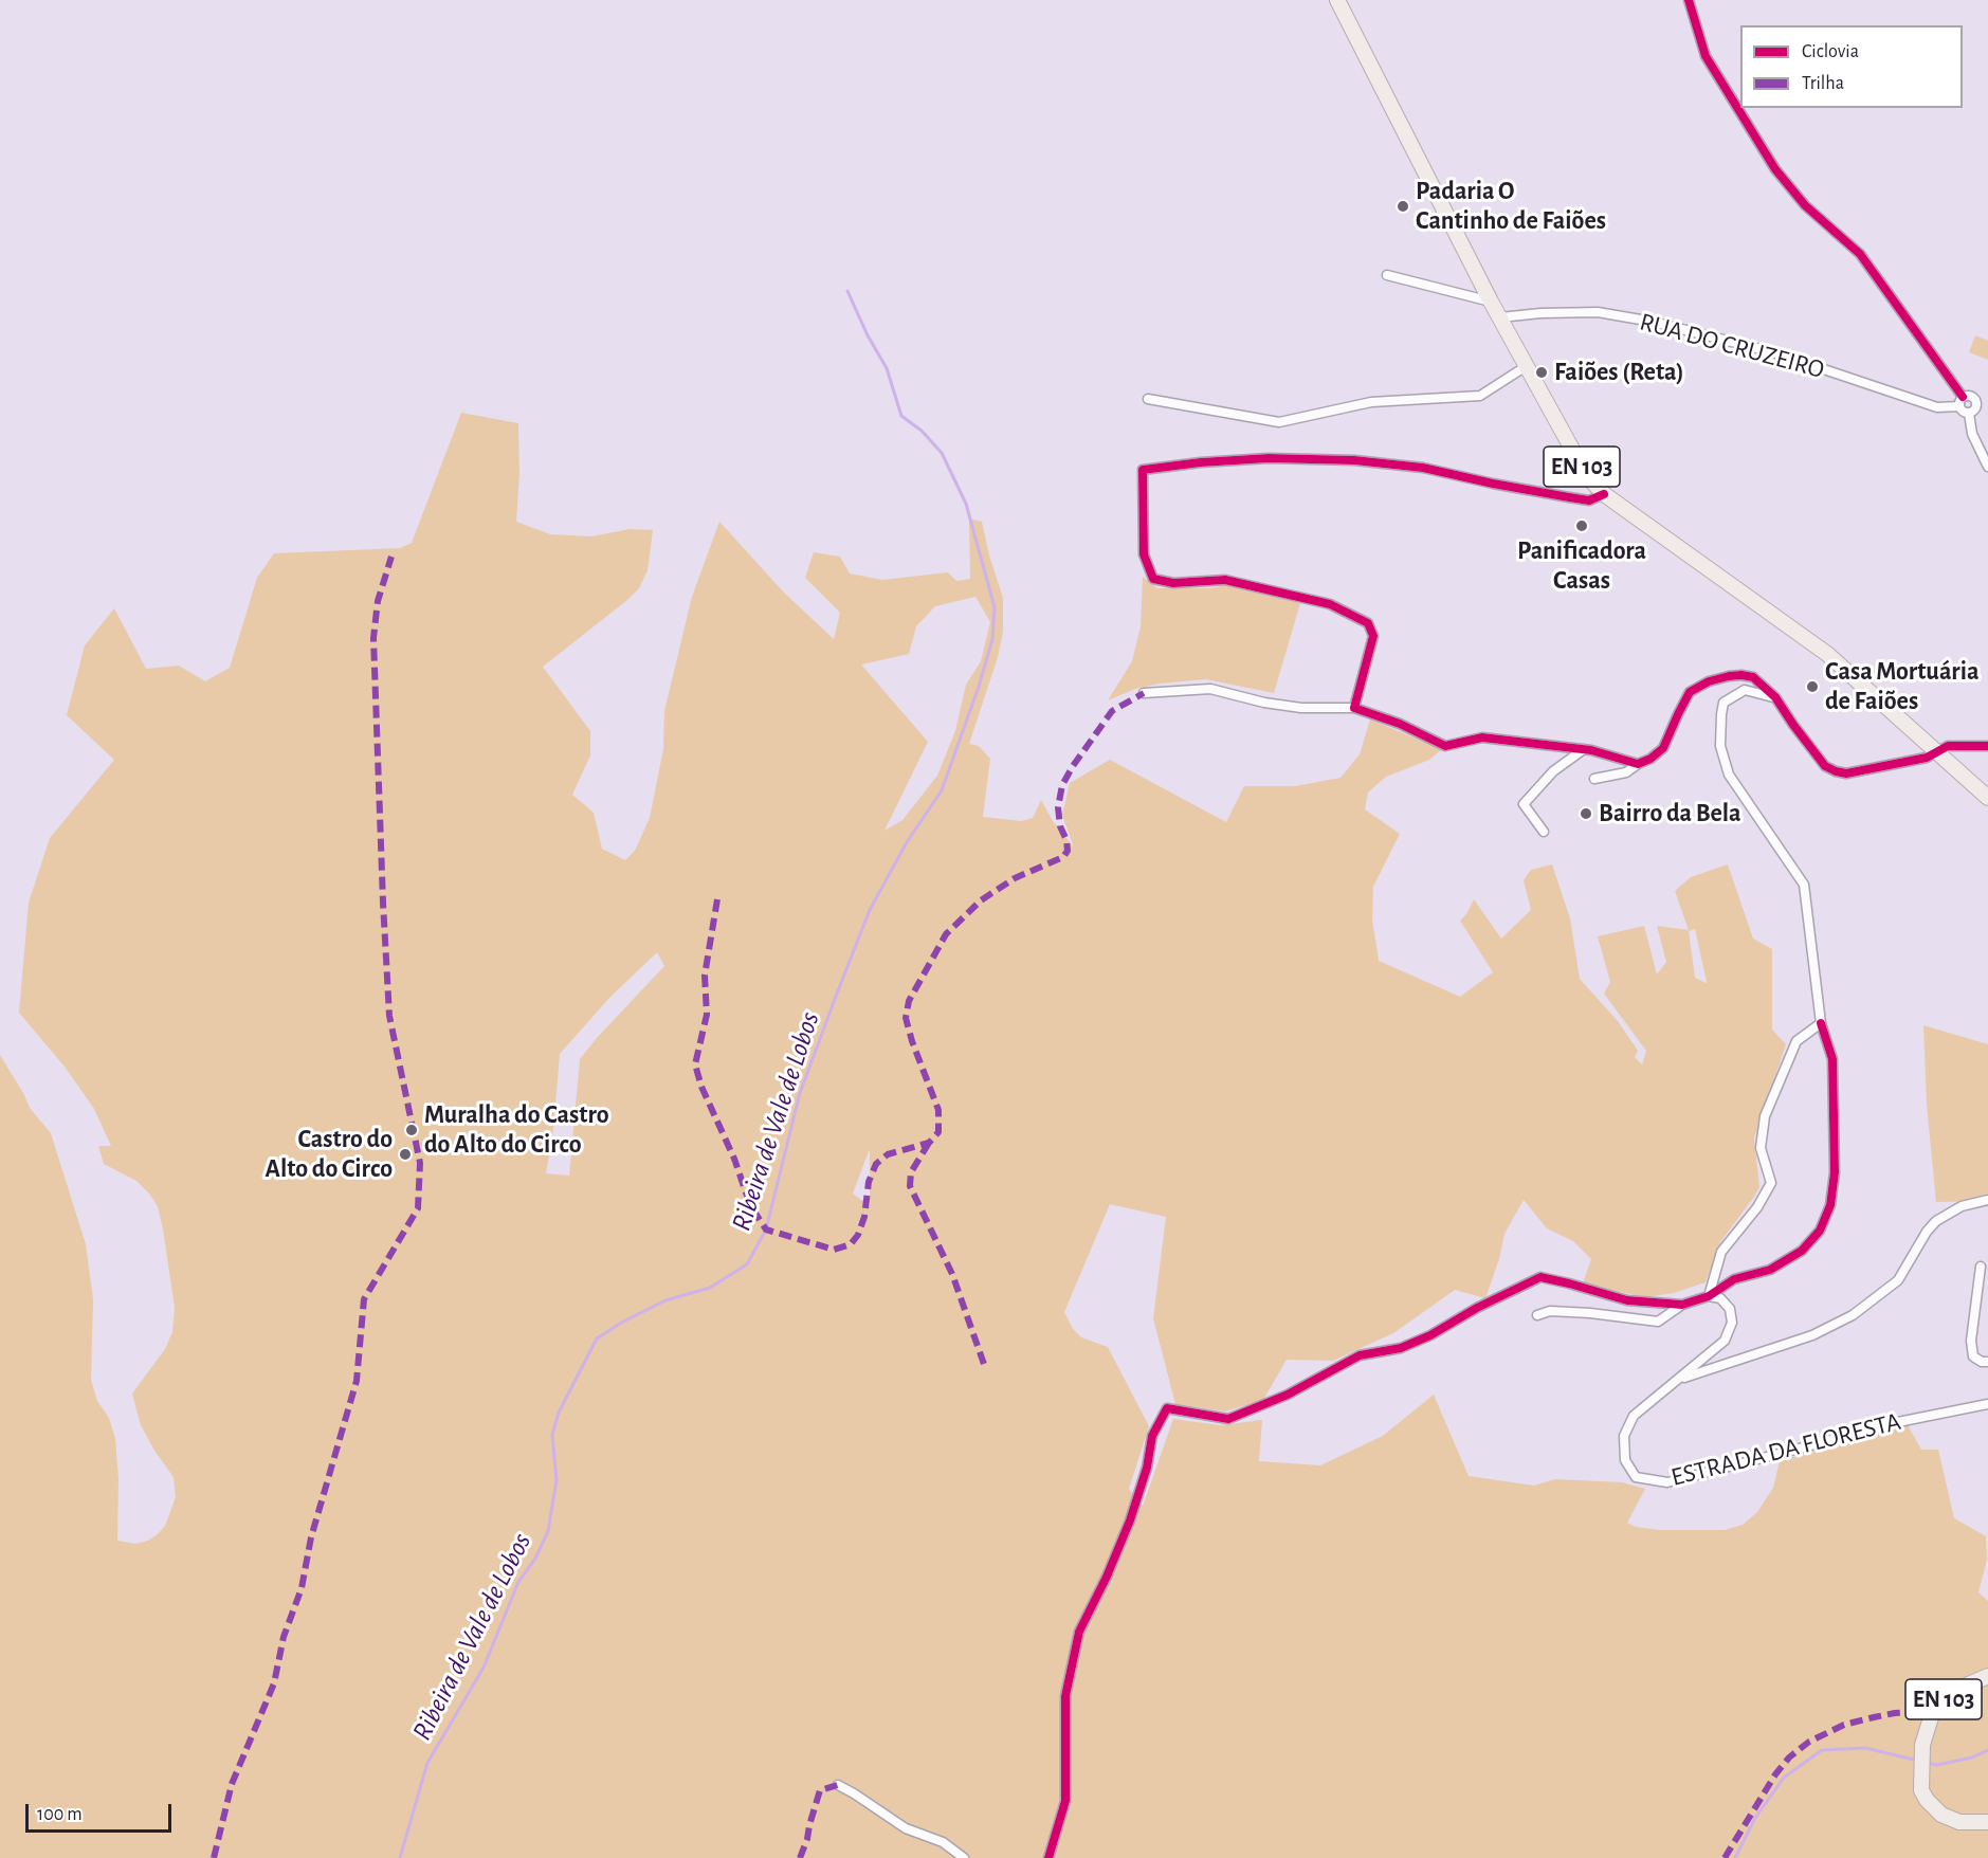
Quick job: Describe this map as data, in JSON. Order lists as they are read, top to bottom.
{
  "streets": {
    "main road": ["EN 103"],
    "street": ["RUA DO CRUZEIRO", "ESTRADA DA FLORESTA"]
  },
  "crossings": [
    ["RUA DO CRUZEIRO", "EN 103"]
  ],
  "water": ["Ribeira de Vale de Lobos"],
  "places": [
    "Padaria O Cantinho de Faiões",
    "Faiões (Reta)",
    "Panificadora Casas",
    "Casa Mortuária de Faiões",
    "Bairro da Bela",
    "Muralha do Castro do Alto do Circo",
    "Castro do Alto do Circo"
  ],
  "legend": ["Ciclovia", "Trilha"],
  "scale_bar": "100 m"
}
